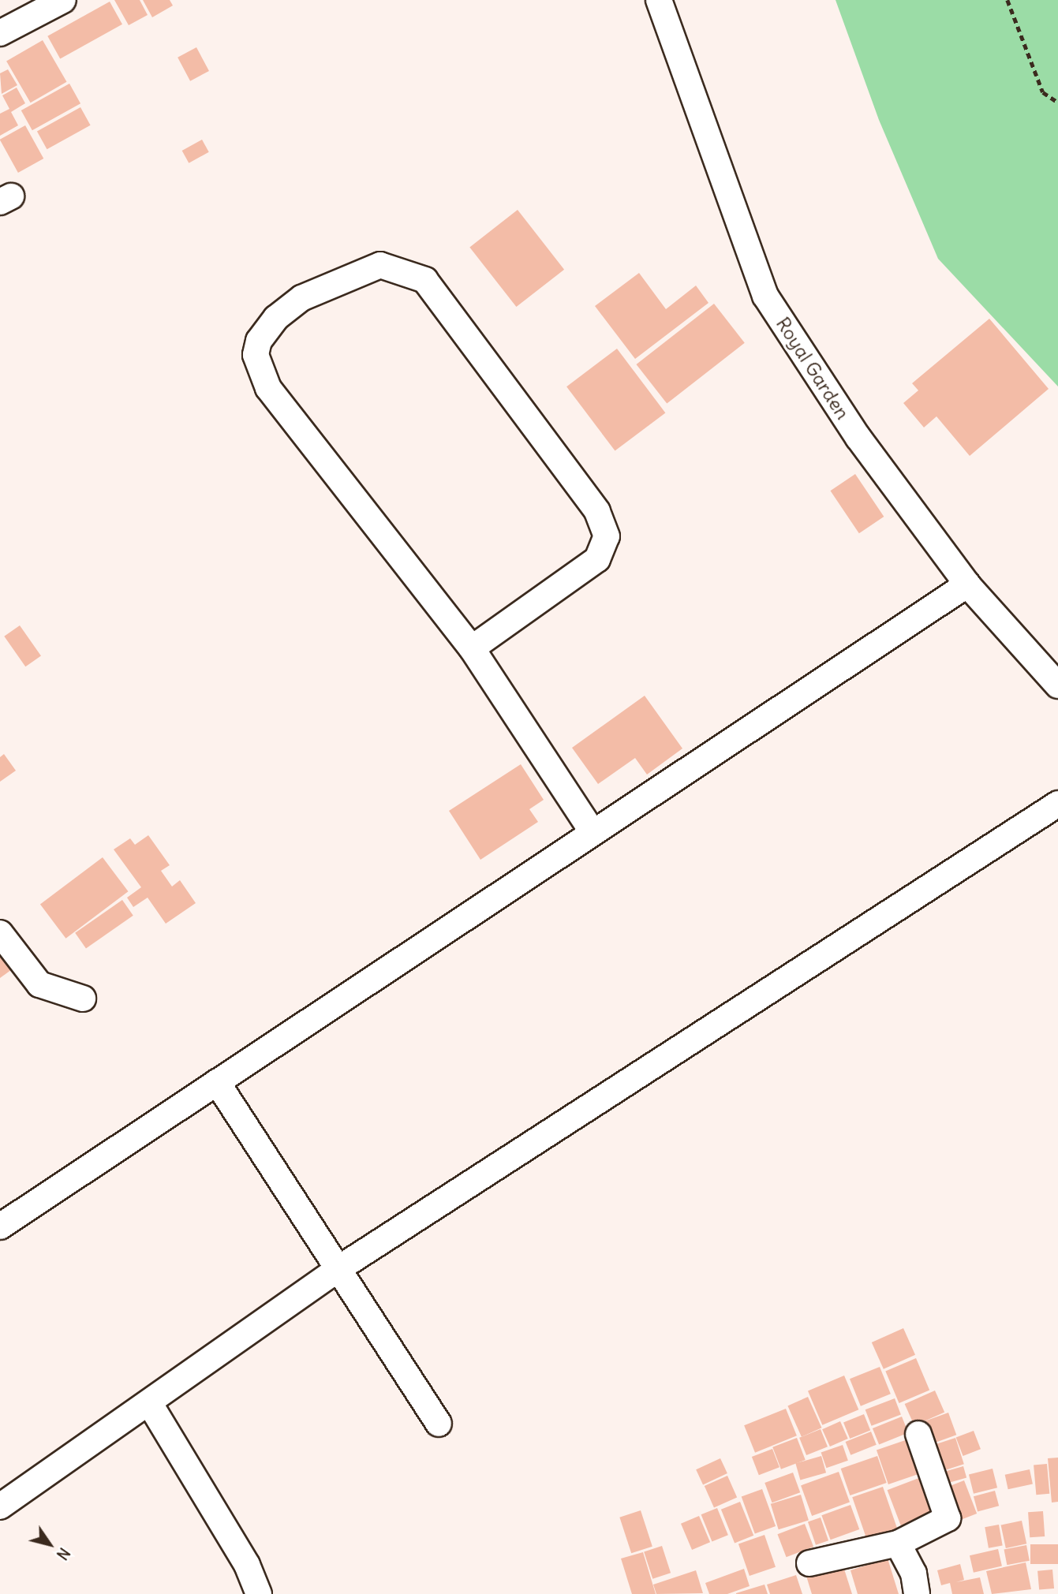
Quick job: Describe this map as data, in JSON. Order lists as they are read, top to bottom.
{
  "streets": {
    "street": ["Royal Garden"]
  },
  "north": "bottom right"
}
